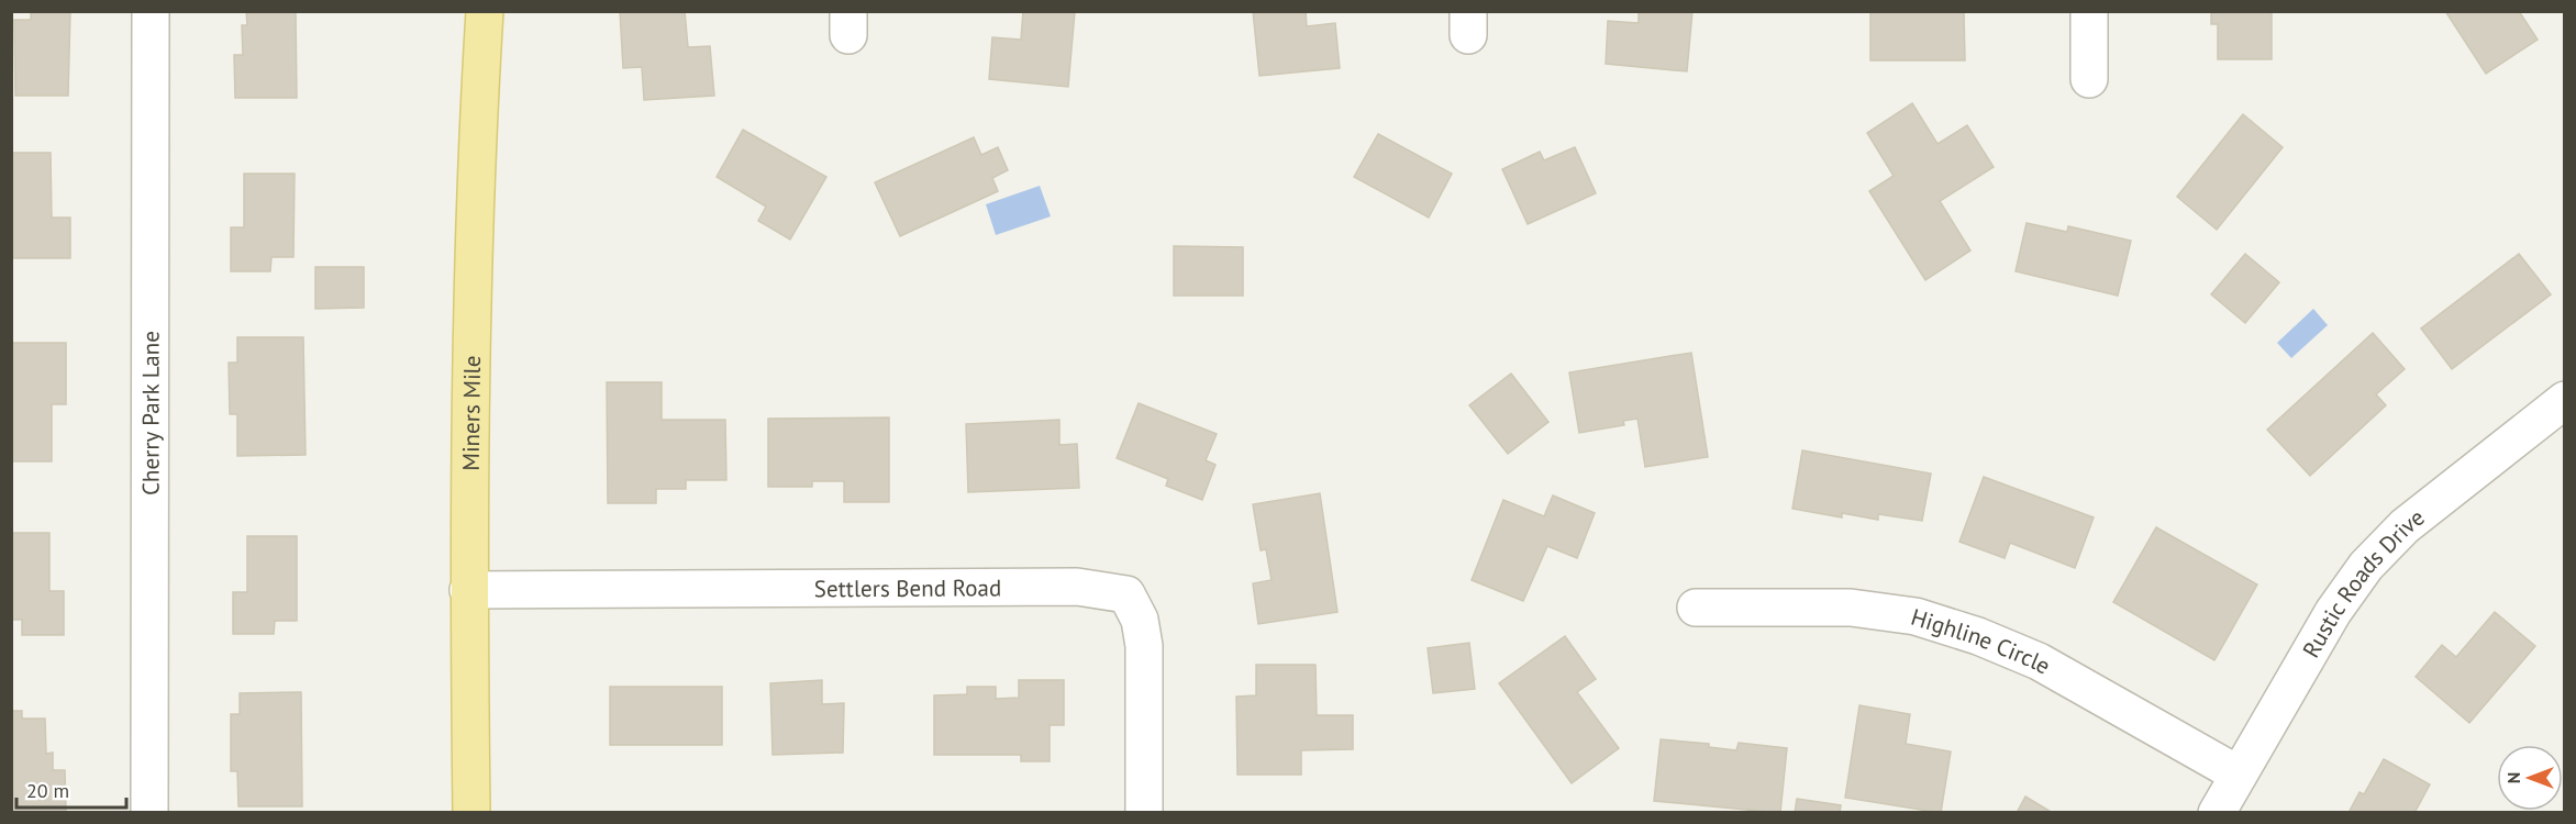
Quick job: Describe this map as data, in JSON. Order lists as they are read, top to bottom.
{
  "streets": {
    "main road": ["Miners Mile"],
    "street": [
      "Cherry Park Lane",
      "Rustic Roads Drive",
      "Settlers Bend Road",
      "Highline Circle"
    ]
  },
  "crossings": [
    ["Miners Mile", "Settlers Bend Road"],
    ["Rustic Roads Drive", "Highline Circle"]
  ],
  "scale_bar": "20 m",
  "north": "left"
}
